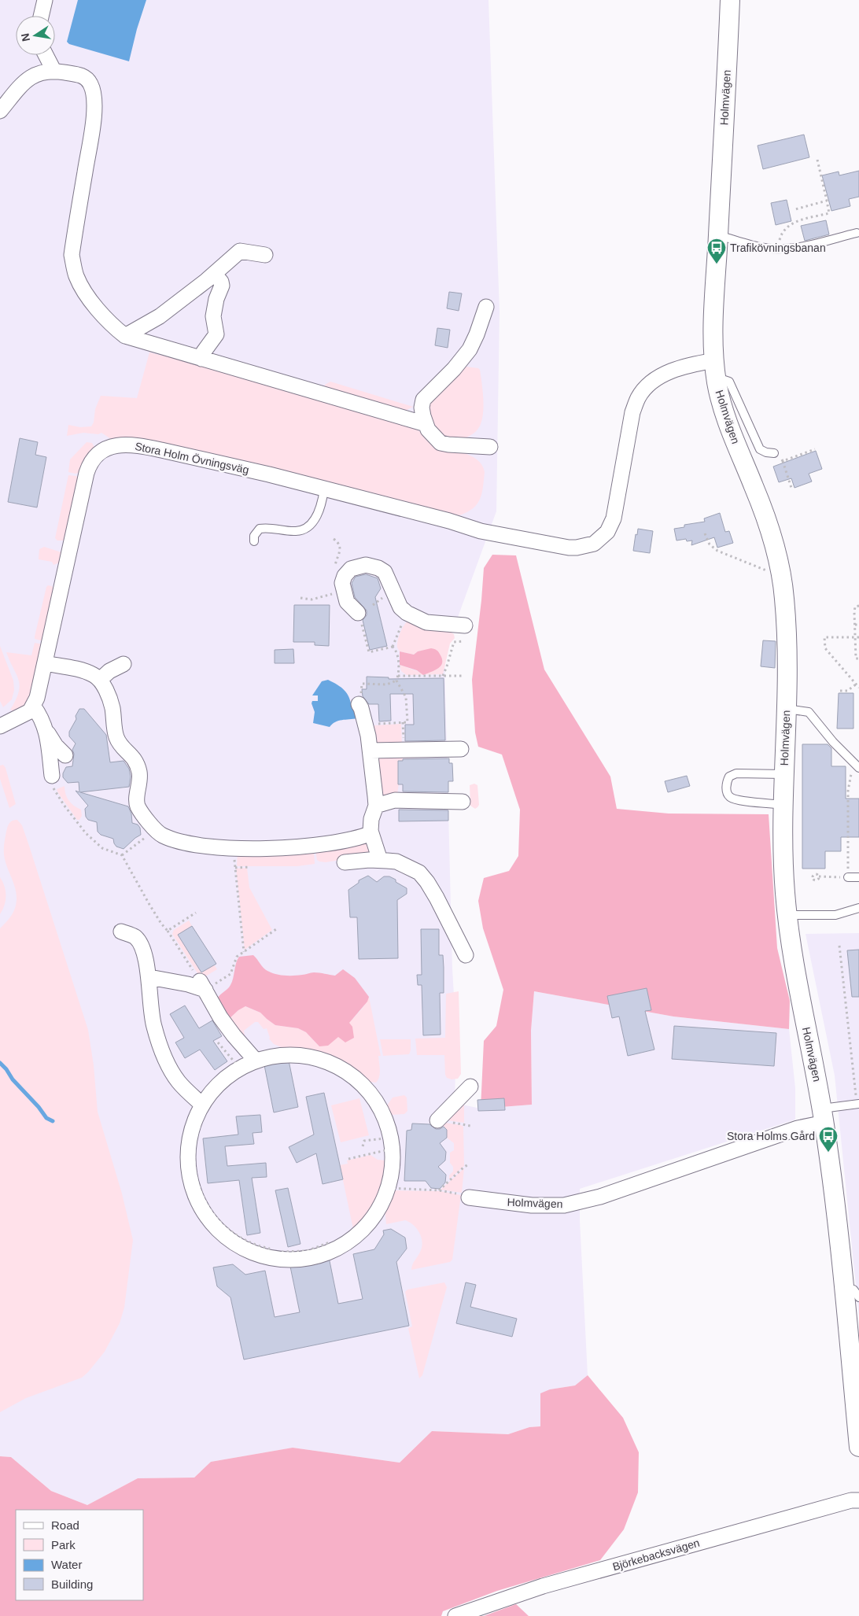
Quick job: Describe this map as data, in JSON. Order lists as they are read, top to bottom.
{
  "streets": {
    "street": ["Holmvägen", "Stora Holm Övningsväg", "Björkebacksvägen"]
  },
  "crossings": [
    ["Holmvägen", "Stora Holm Övningsväg"]
  ],
  "places": {
    "bus stop": ["Trafikövningsbanan", "Stora Holms Gård"]
  },
  "legend": [
    "Road",
    "Park",
    "Water",
    "Building"
  ],
  "north": "left"
}
